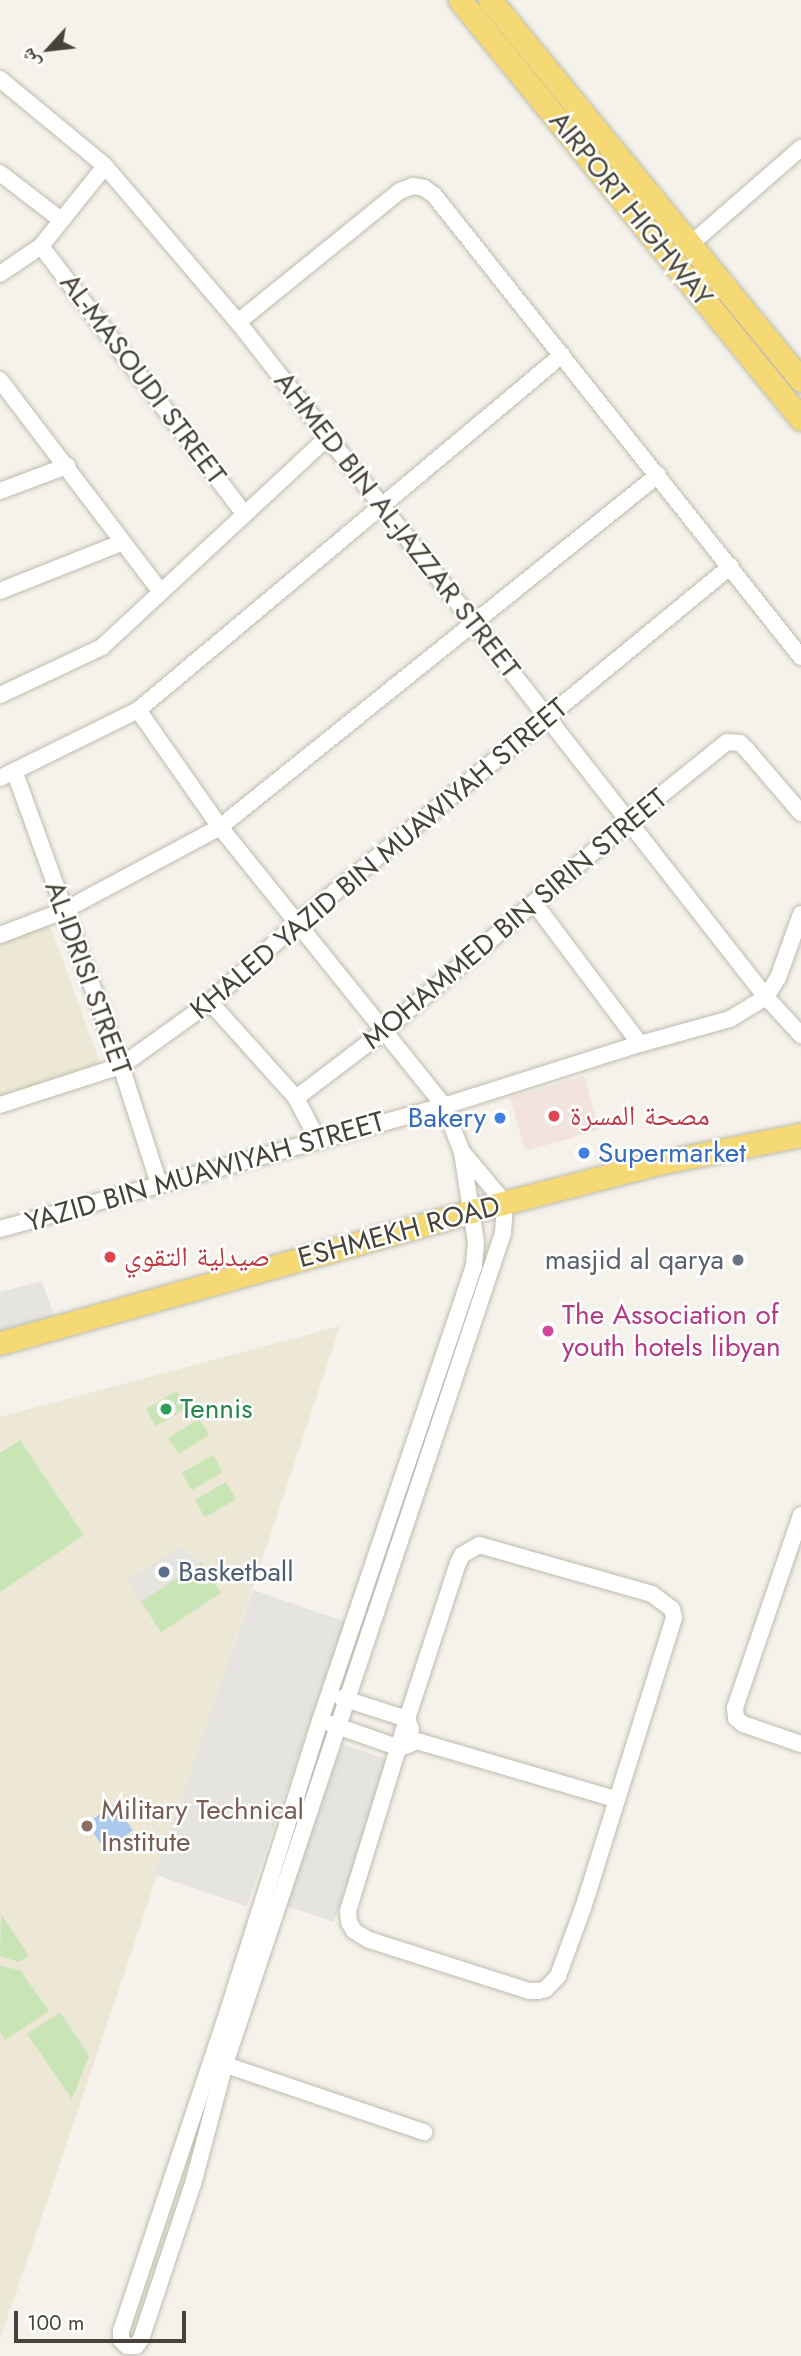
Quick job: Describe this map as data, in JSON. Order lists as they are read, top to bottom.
{
  "streets": {
    "highway": ["AIRPORT HIGHWAY", "ESHMEKH ROAD"],
    "street": [
      "AL-MASOUDI STREET",
      "AHMED BIN AL-JAZZAR STREET",
      "KHALED YAZID BIN MUAWIYAH STREET",
      "MOHAMMED BIN SIRIN STREET",
      "AL-IDRISI STREET",
      "YAZID BIN MUAWIYAH STREET"
    ]
  },
  "crossings": [
    ["AHMED BIN AL-JAZZAR STREET", "KHALED YAZID BIN MUAWIYAH STREET"],
    ["AHMED BIN AL-JAZZAR STREET", "MOHAMMED BIN SIRIN STREET"],
    ["AHMED BIN AL-JAZZAR STREET", "YAZID BIN MUAWIYAH STREET"],
    ["KHALED YAZID BIN MUAWIYAH STREET", "AL-IDRISI STREET"],
    ["AL-IDRISI STREET", "YAZID BIN MUAWIYAH STREET"]
  ],
  "places": [
    "مصحة المسرة",
    "Bakery",
    "Supermarket",
    "صيدلية التقوي",
    "masjid al qarya",
    "The Association of youth hotels libyan",
    "Tennis",
    "Basketball",
    "Military Technical Institute"
  ],
  "scale_bar": "100 m",
  "north": "bottom left"
}
